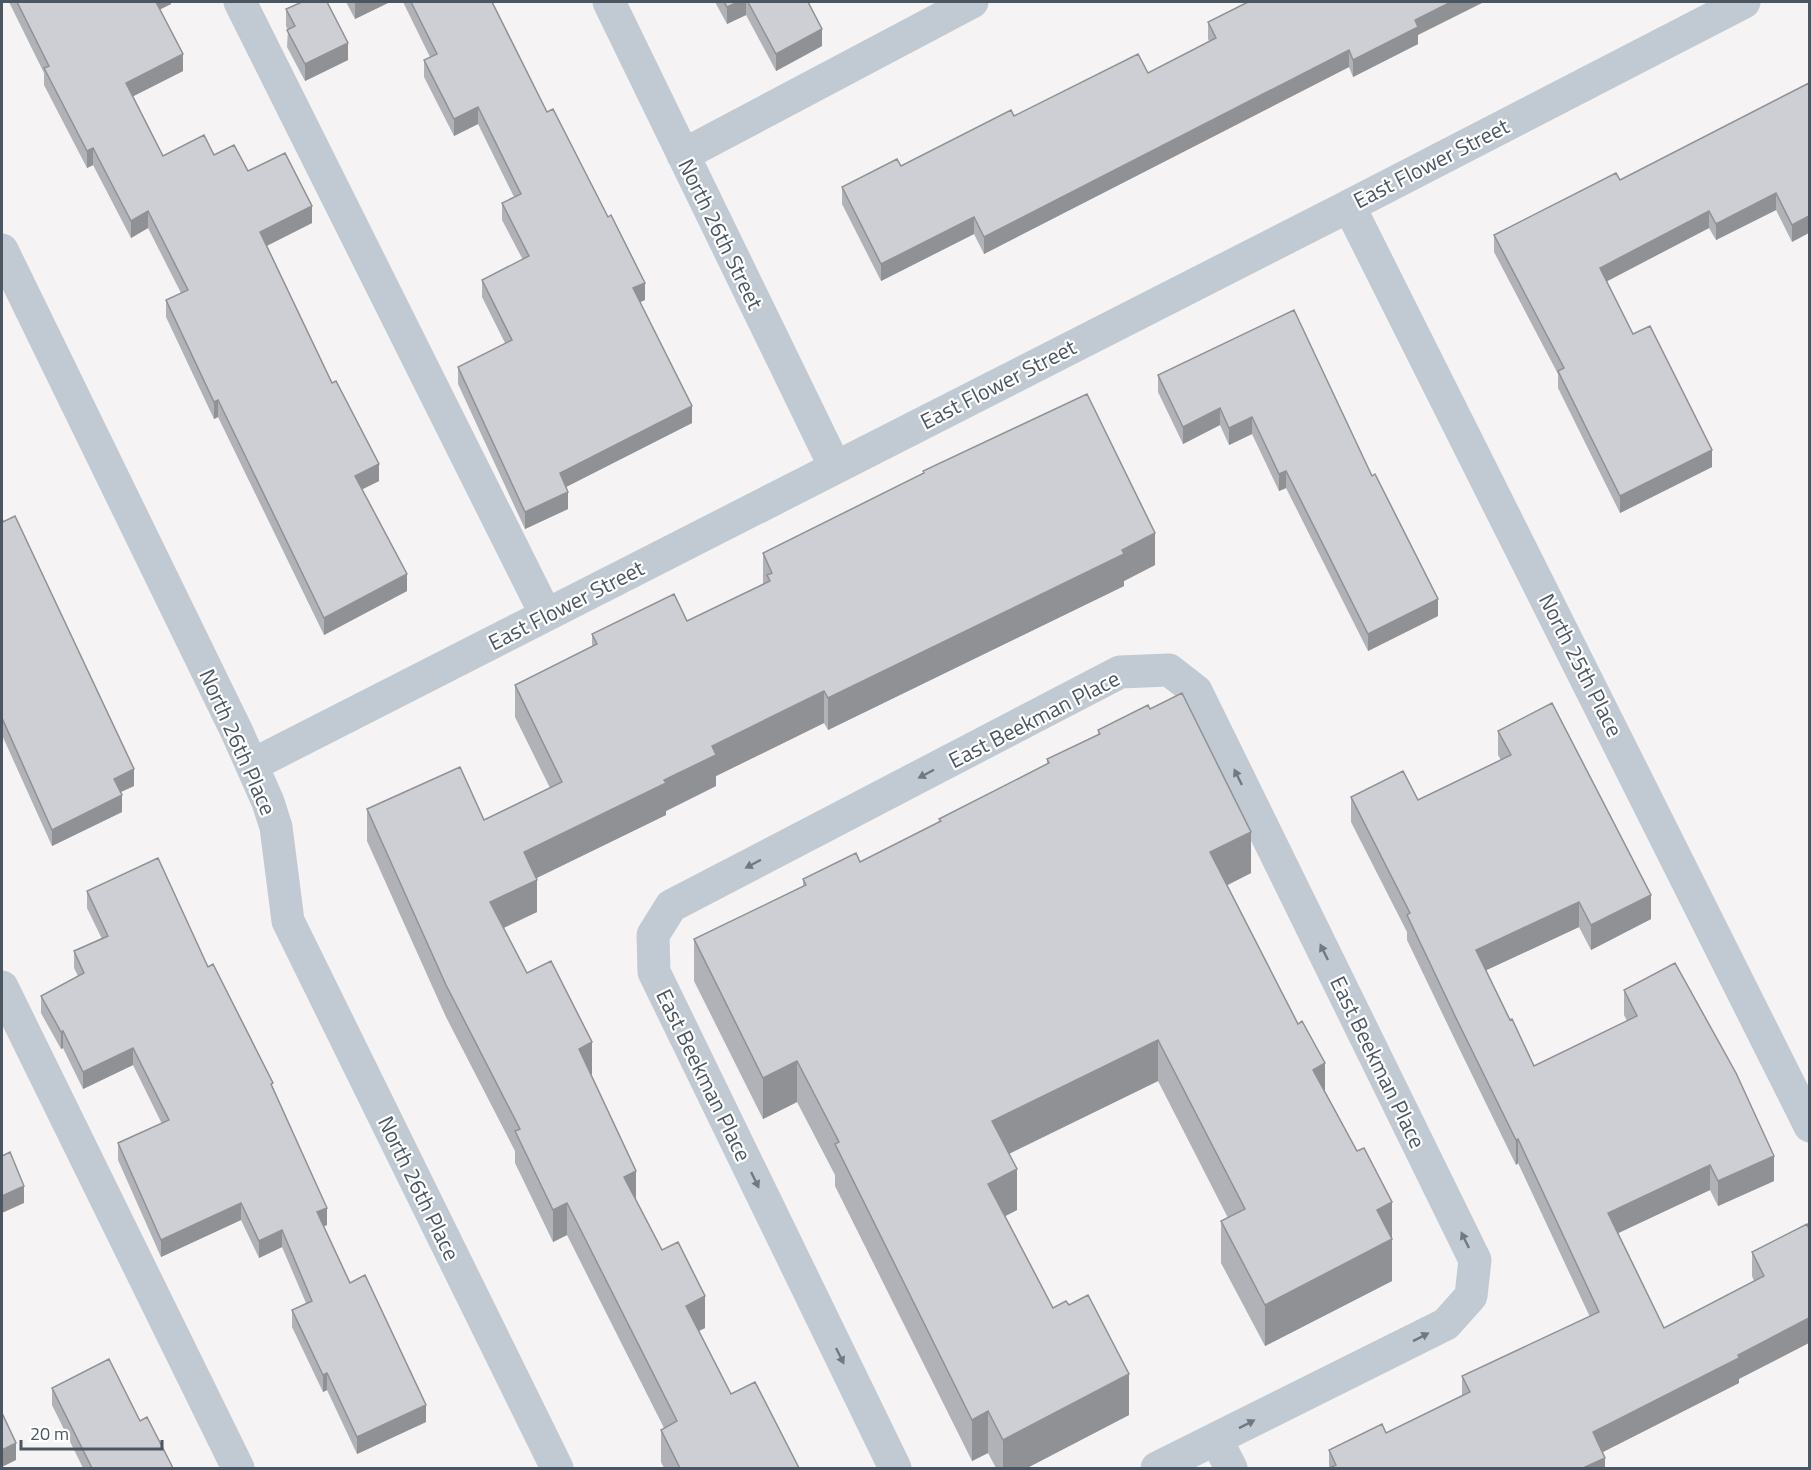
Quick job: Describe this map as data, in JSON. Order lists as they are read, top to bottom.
{
  "streets": {
    "street": [
      "East Flower Street",
      "North 26th Street",
      "North 25th Place",
      "East Beekman Place",
      "North 26th Place"
    ]
  },
  "crossings": [
    ["East Flower Street", "North 26th Street"],
    ["East Flower Street", "North 25th Place"],
    ["East Flower Street", "North 26th Place"]
  ],
  "scale_bar": "20 m"
}
